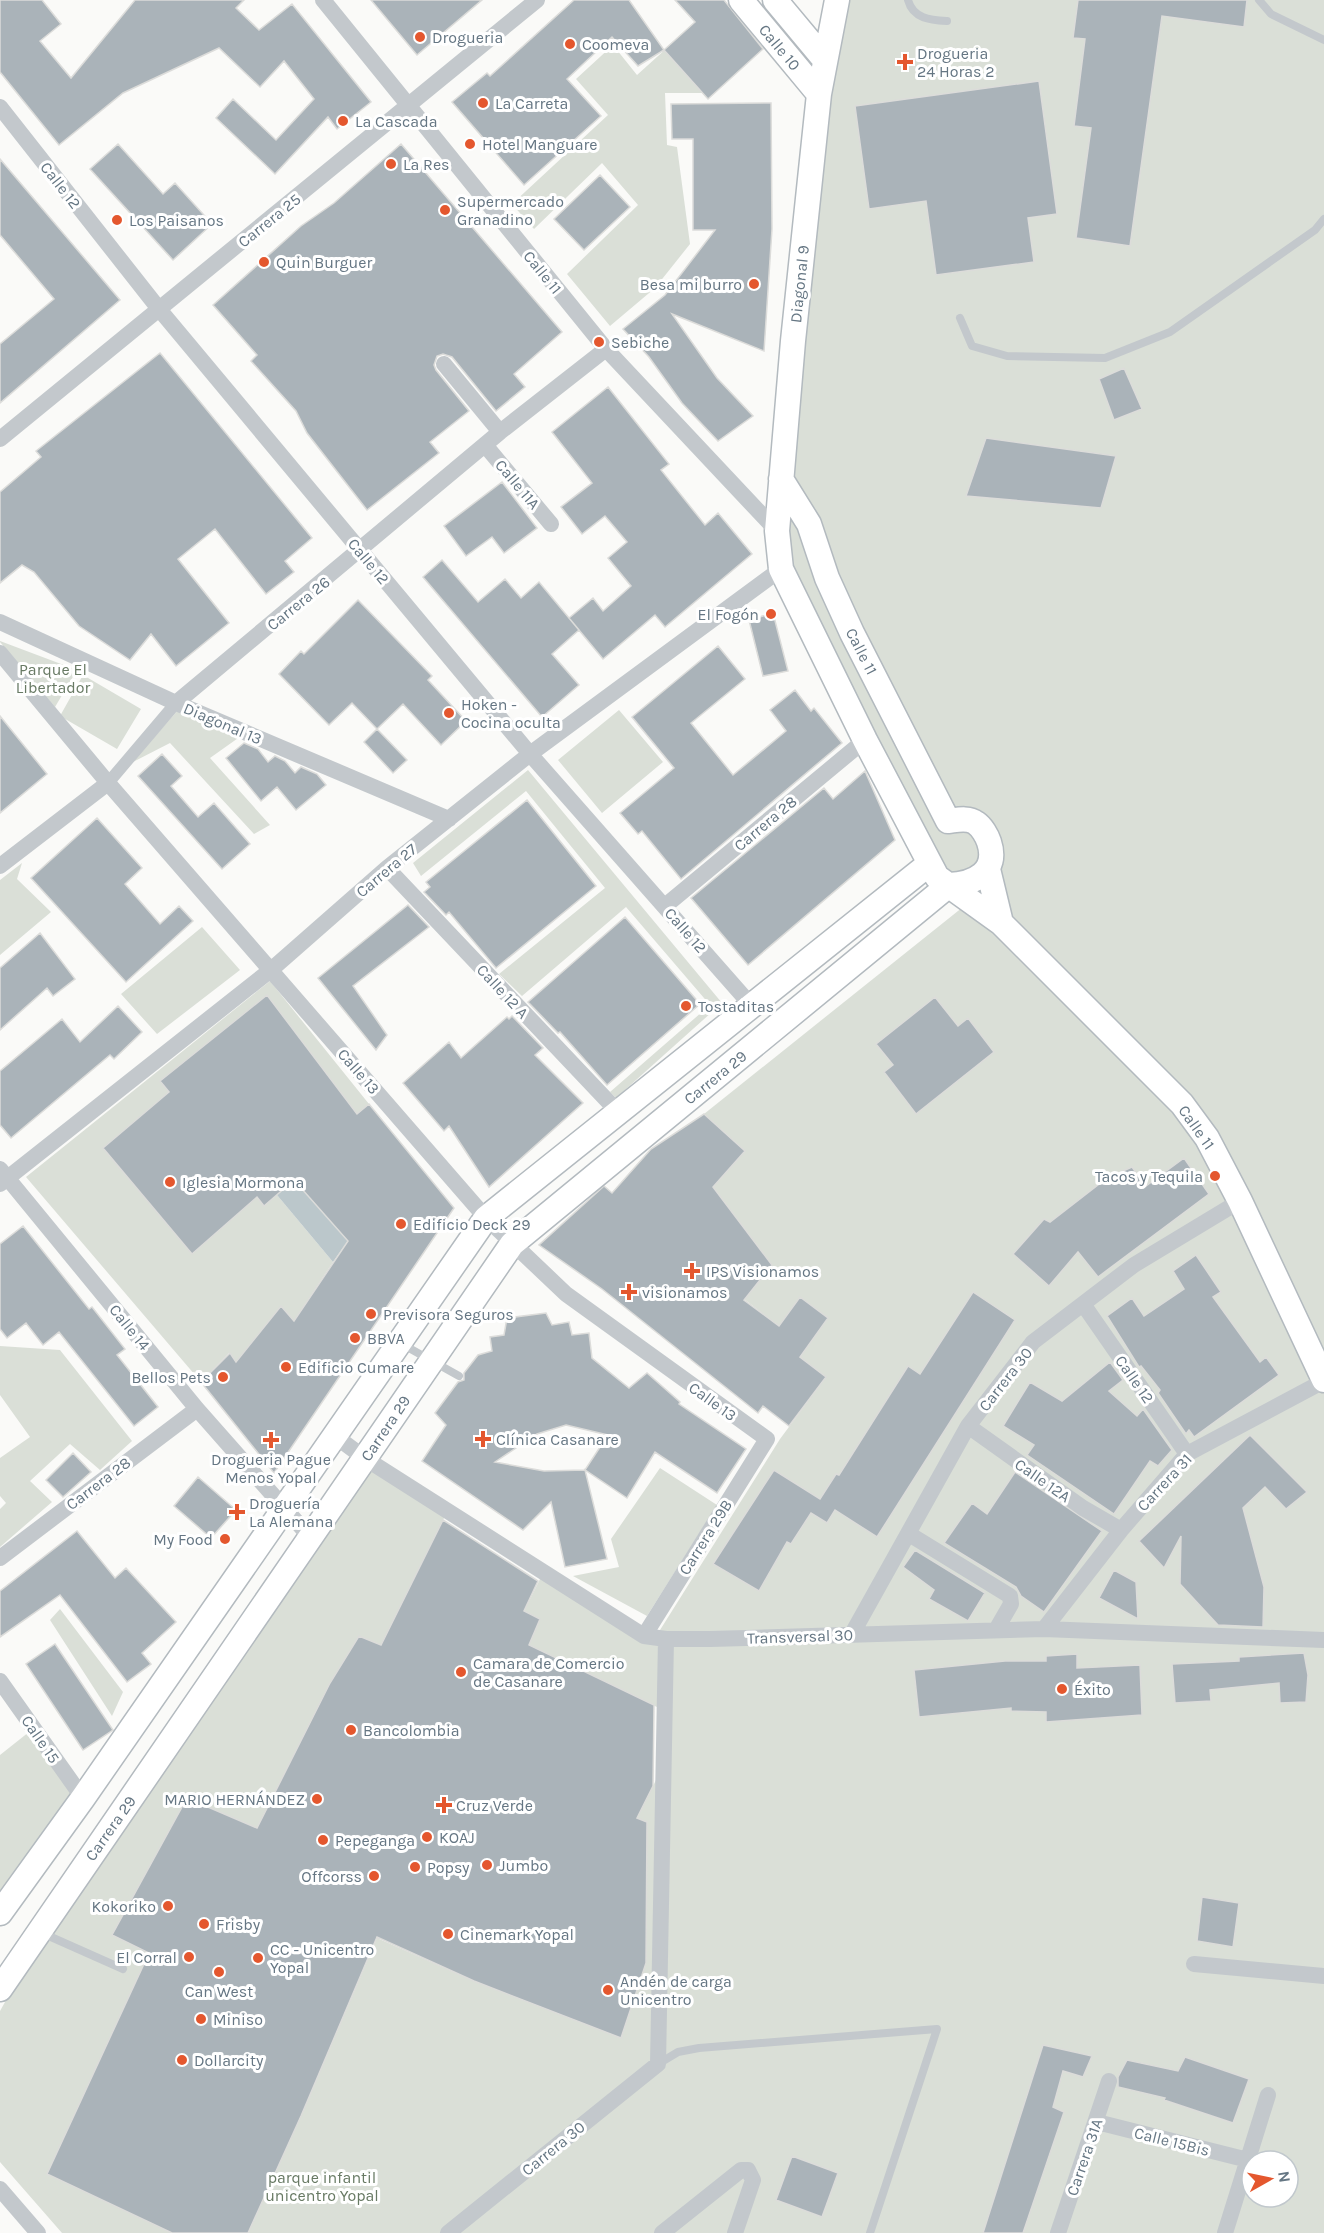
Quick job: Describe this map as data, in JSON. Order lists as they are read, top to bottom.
{
  "streets": {
    "main road": [
      "Calle 10",
      "Calle 11",
      "Diagonal 9",
      "Carrera 29"
    ],
    "street": [
      "Calle 12",
      "Carrera 25",
      "Calle 11A",
      "Carrera 26",
      "Diagonal 13",
      "Carrera 28",
      "Carrera 27",
      "Calle 12 A",
      "Calle 13",
      "Calle 14",
      "Carrera 30",
      "Calle 12A",
      "Carrera 31",
      "Carrera 29B",
      "Transversal 30",
      "Calle 15",
      "Calle 15Bis",
      "Carrera 31A"
    ]
  },
  "crossings": [
    ["Calle 10", "Diagonal 9"],
    ["Calle 12", "Carrera 25"],
    ["Calle 12", "Carrera 26"],
    ["Calle 12", "Carrera 28"],
    ["Calle 12", "Carrera 27"],
    ["Calle 12", "Carrera 29"],
    ["Calle 12", "Carrera 30"],
    ["Calle 12", "Carrera 31"],
    ["Carrera 25", "Calle 11"],
    ["Calle 11", "Diagonal 9"],
    ["Calle 11", "Carrera 26"],
    ["Calle 11", "Carrera 28"],
    ["Calle 11", "Carrera 27"],
    ["Calle 11", "Carrera 29"],
    ["Calle 11", "Carrera 30"],
    ["Calle 11", "Carrera 31"],
    ["Diagonal 9", "Carrera 27"],
    ["Calle 11A", "Carrera 26"],
    ["Carrera 26", "Diagonal 13"],
    ["Carrera 26", "Calle 13"],
    ["Diagonal 13", "Carrera 27"],
    ["Carrera 28", "Calle 14"],
    ["Carrera 27", "Calle 12 A"],
    ["Carrera 27", "Calle 13"],
    ["Carrera 27", "Calle 14"],
    ["Calle 12 A", "Carrera 29"],
    ["Calle 13", "Carrera 29"],
    ["Calle 13", "Carrera 29B"],
    ["Carrera 29", "Calle 14"],
    ["Carrera 29", "Transversal 30"],
    ["Carrera 29", "Calle 15"],
    ["Carrera 30", "Calle 12A"],
    ["Carrera 30", "Transversal 30"],
    ["Calle 12A", "Carrera 31"],
    ["Carrera 31", "Transversal 30"],
    ["Carrera 29B", "Transversal 30"],
    ["Calle 15Bis", "Carrera 31A"]
  ],
  "parks": ["Parque El Libertador", "parque infantil unicentro Yopal"],
  "places": {
    "other": [
      "Drogueria",
      "Coomeva",
      "La Carreta",
      "La Cascada",
      "Hotel Manguare",
      "La Res",
      "Supermercado Granadino",
      "Los Paisanos",
      "Quin Burguer",
      "Besa mi burro",
      "Sebiche",
      "El Fogón",
      "Hoken - Cocina oculta",
      "Tostaditas",
      "Tacos y Tequila",
      "Iglesia Mormona",
      "Edificio Deck 29",
      "Previsora Seguros",
      "BBVA",
      "Edificio Cumare",
      "Bellos Pets",
      "My Food",
      "Camara de Comercio de Casanare",
      "Éxito",
      "Bancolombia",
      "MARIO HERNÁNDEZ",
      "KOAJ",
      "Pepeganga",
      "Jumbo",
      "Popsy",
      "Offcorss",
      "Kokoriko",
      "Frisby",
      "Cinemark Yopal",
      "El Corral",
      "CC - Unicentro Yopal",
      "Can West",
      "Andén de carga Unicentro",
      "Miniso",
      "Dollarcity"
    ],
    "health": [
      "Drogueria 24 Horas 2",
      "IPS Visionamos",
      "visionamos",
      "Clínica Casanare",
      "Drogueria Pague Menos Yopal",
      "Droguería La Alemana",
      "Cruz Verde"
    ]
  },
  "north": "right"
}
